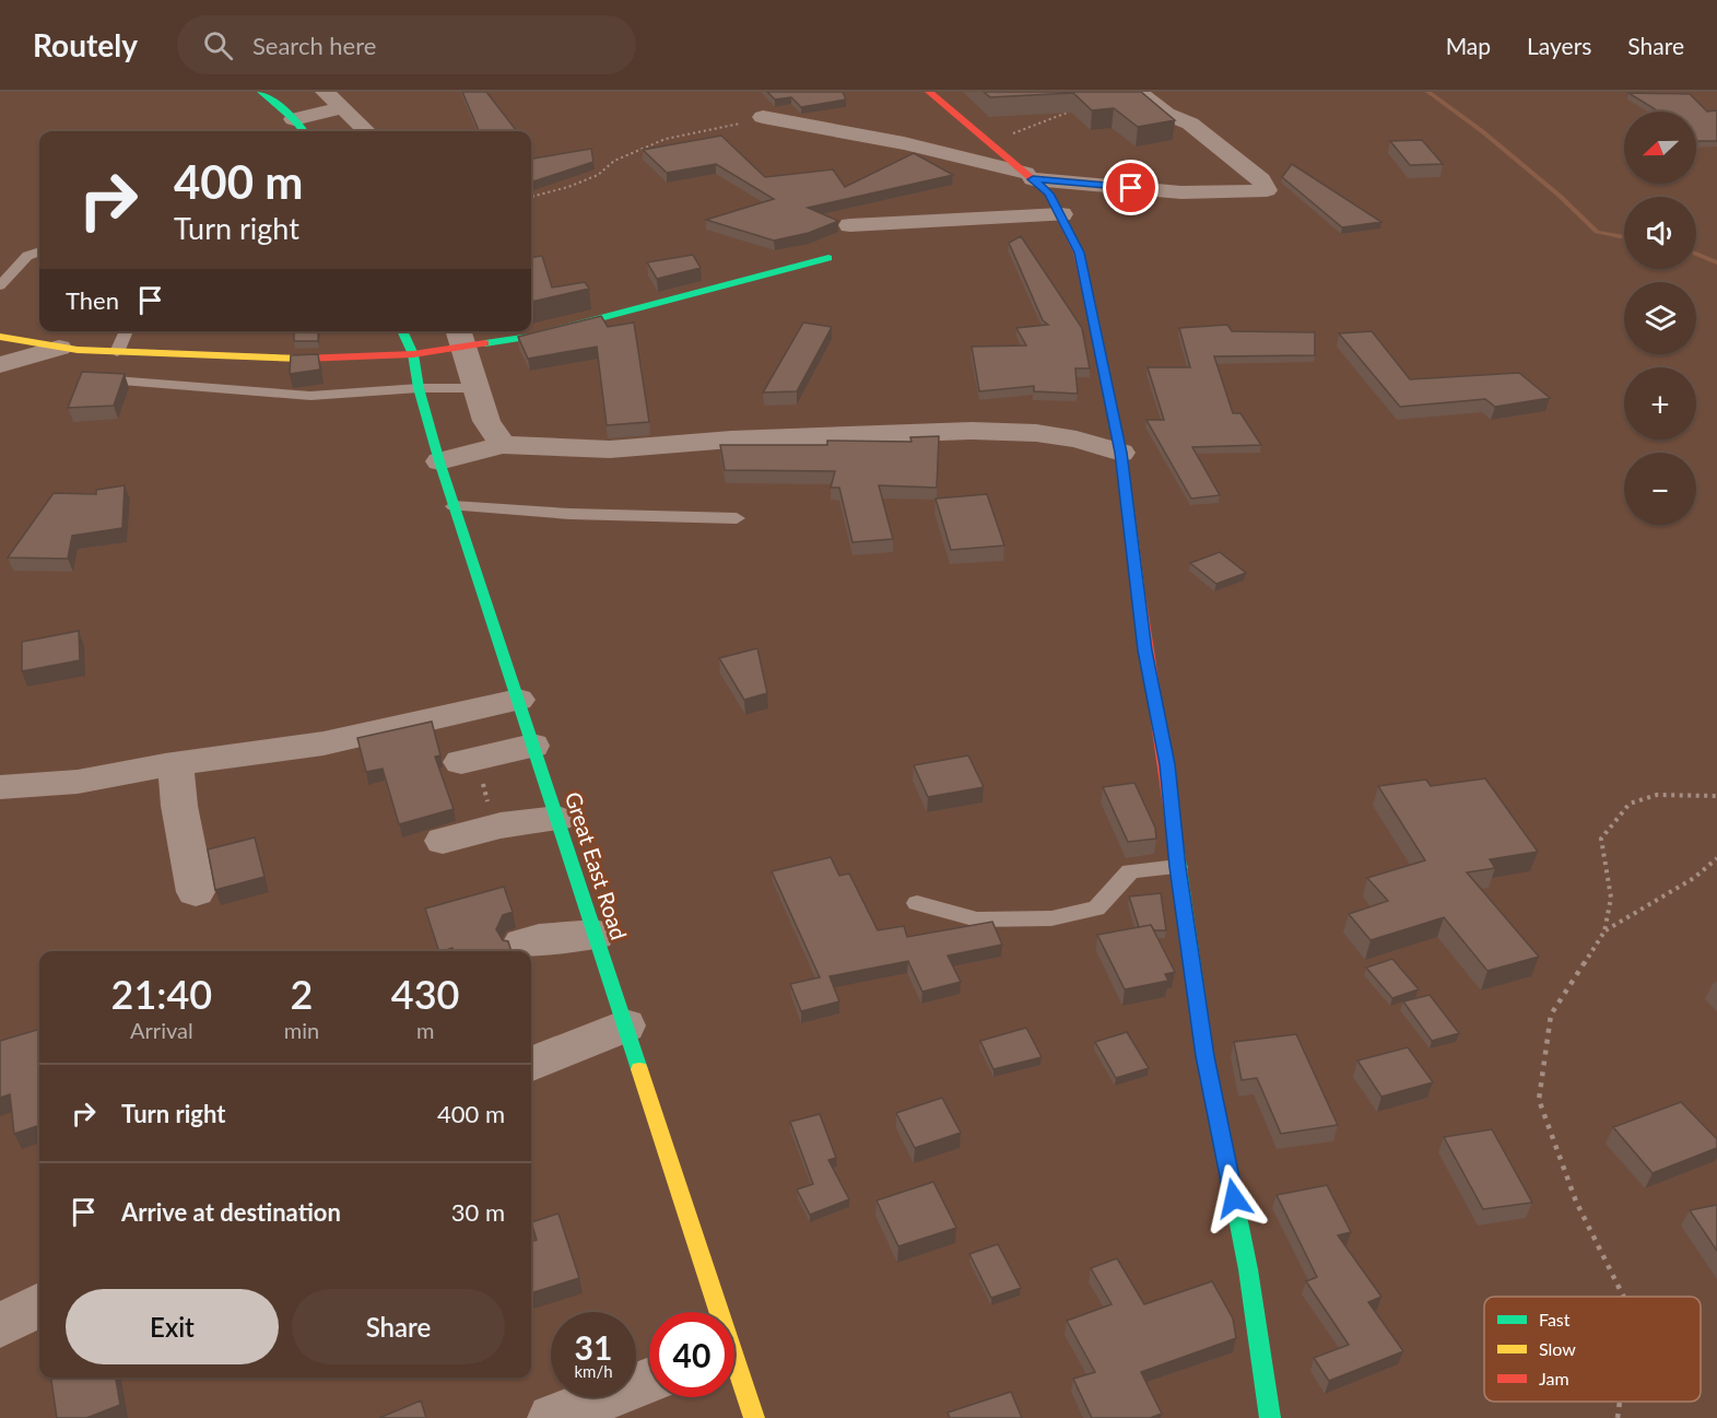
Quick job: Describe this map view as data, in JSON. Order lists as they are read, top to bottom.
{
  "streets": {
    "main road": ["Great East Road"]
  },
  "legend": ["Fast", "Slow", "Jam"],
  "north": "left",
  "page": {
    "header": "Routely",
    "search": "Search here",
    "nav": ["Map", "Layers", "Share"],
    "map_buttons": ["+", "−"],
    "turn": ["400 m", "Turn right"],
    "then": "Then",
    "eta": [
      "21:40",
      "Arrival",
      "2",
      "min",
      "430",
      "m"
    ],
    "list": [
      {
        "name": "Turn right",
        "value": "400 m"
      },
      {
        "name": "Arrive at destination",
        "value": "30 m"
      }
    ],
    "buttons": ["Exit", "Share"],
    "speed": "31 km/h",
    "limit": "40"
  }
}
